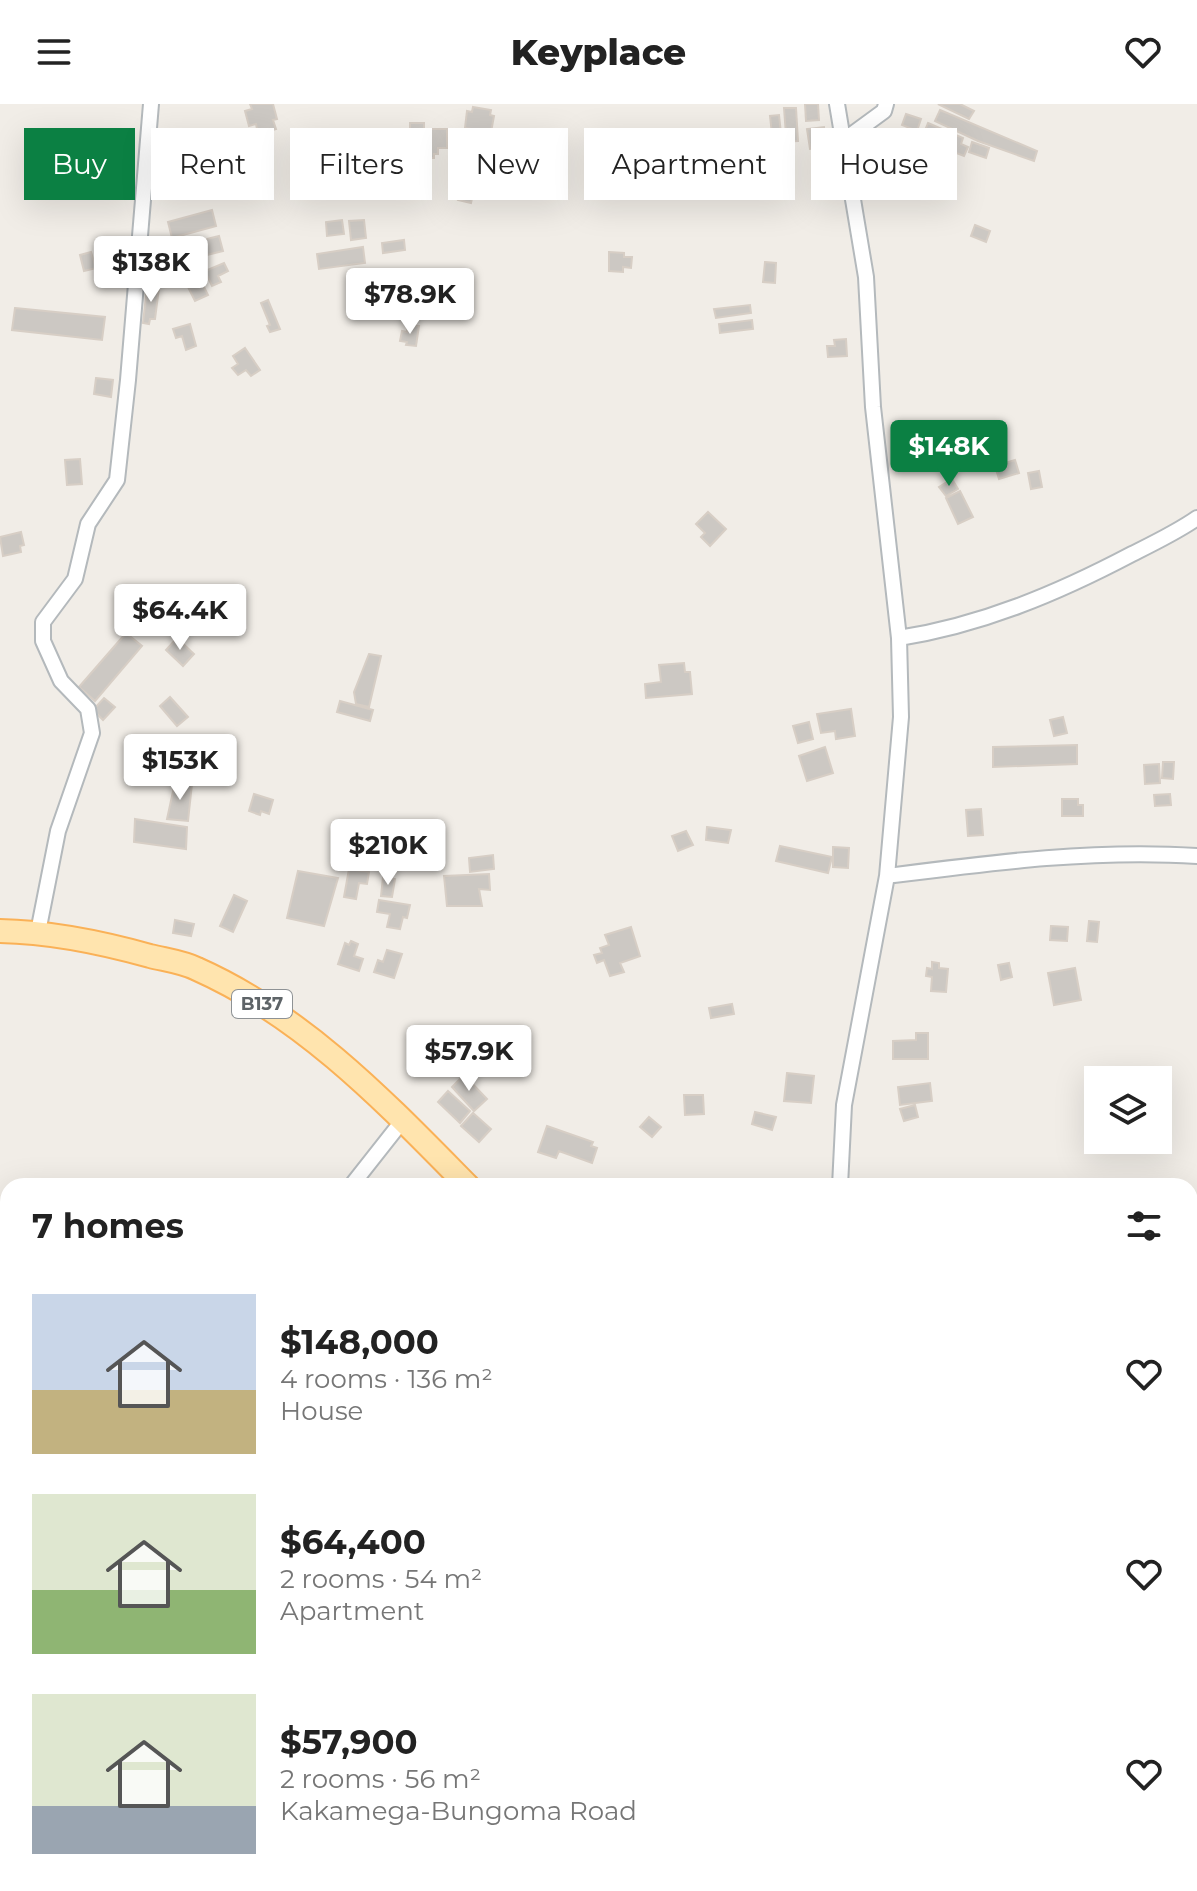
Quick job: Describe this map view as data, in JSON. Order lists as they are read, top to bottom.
{
  "streets": {
    "main road": ["B137"]
  },
  "page": {
    "header": "Keyplace",
    "chip": [
      "Buy",
      "Rent",
      "Filters",
      "New",
      "Apartment",
      "House"
    ],
    "price": [
      "$138K",
      "$78.9K",
      "$148K",
      "$64.4K",
      "$153K",
      "$210K",
      "$57.9K"
    ],
    "heading": "7 homes",
    "list": [
      {
        "name": "$148,000",
        "note": "4 rooms · 136 m² · House"
      },
      {
        "name": "$64,400",
        "note": "2 rooms · 54 m² · Apartment"
      },
      {
        "name": "$57,900",
        "note": "2 rooms · 56 m² · Kakamega-Bungoma Road"
      }
    ]
  }
}
